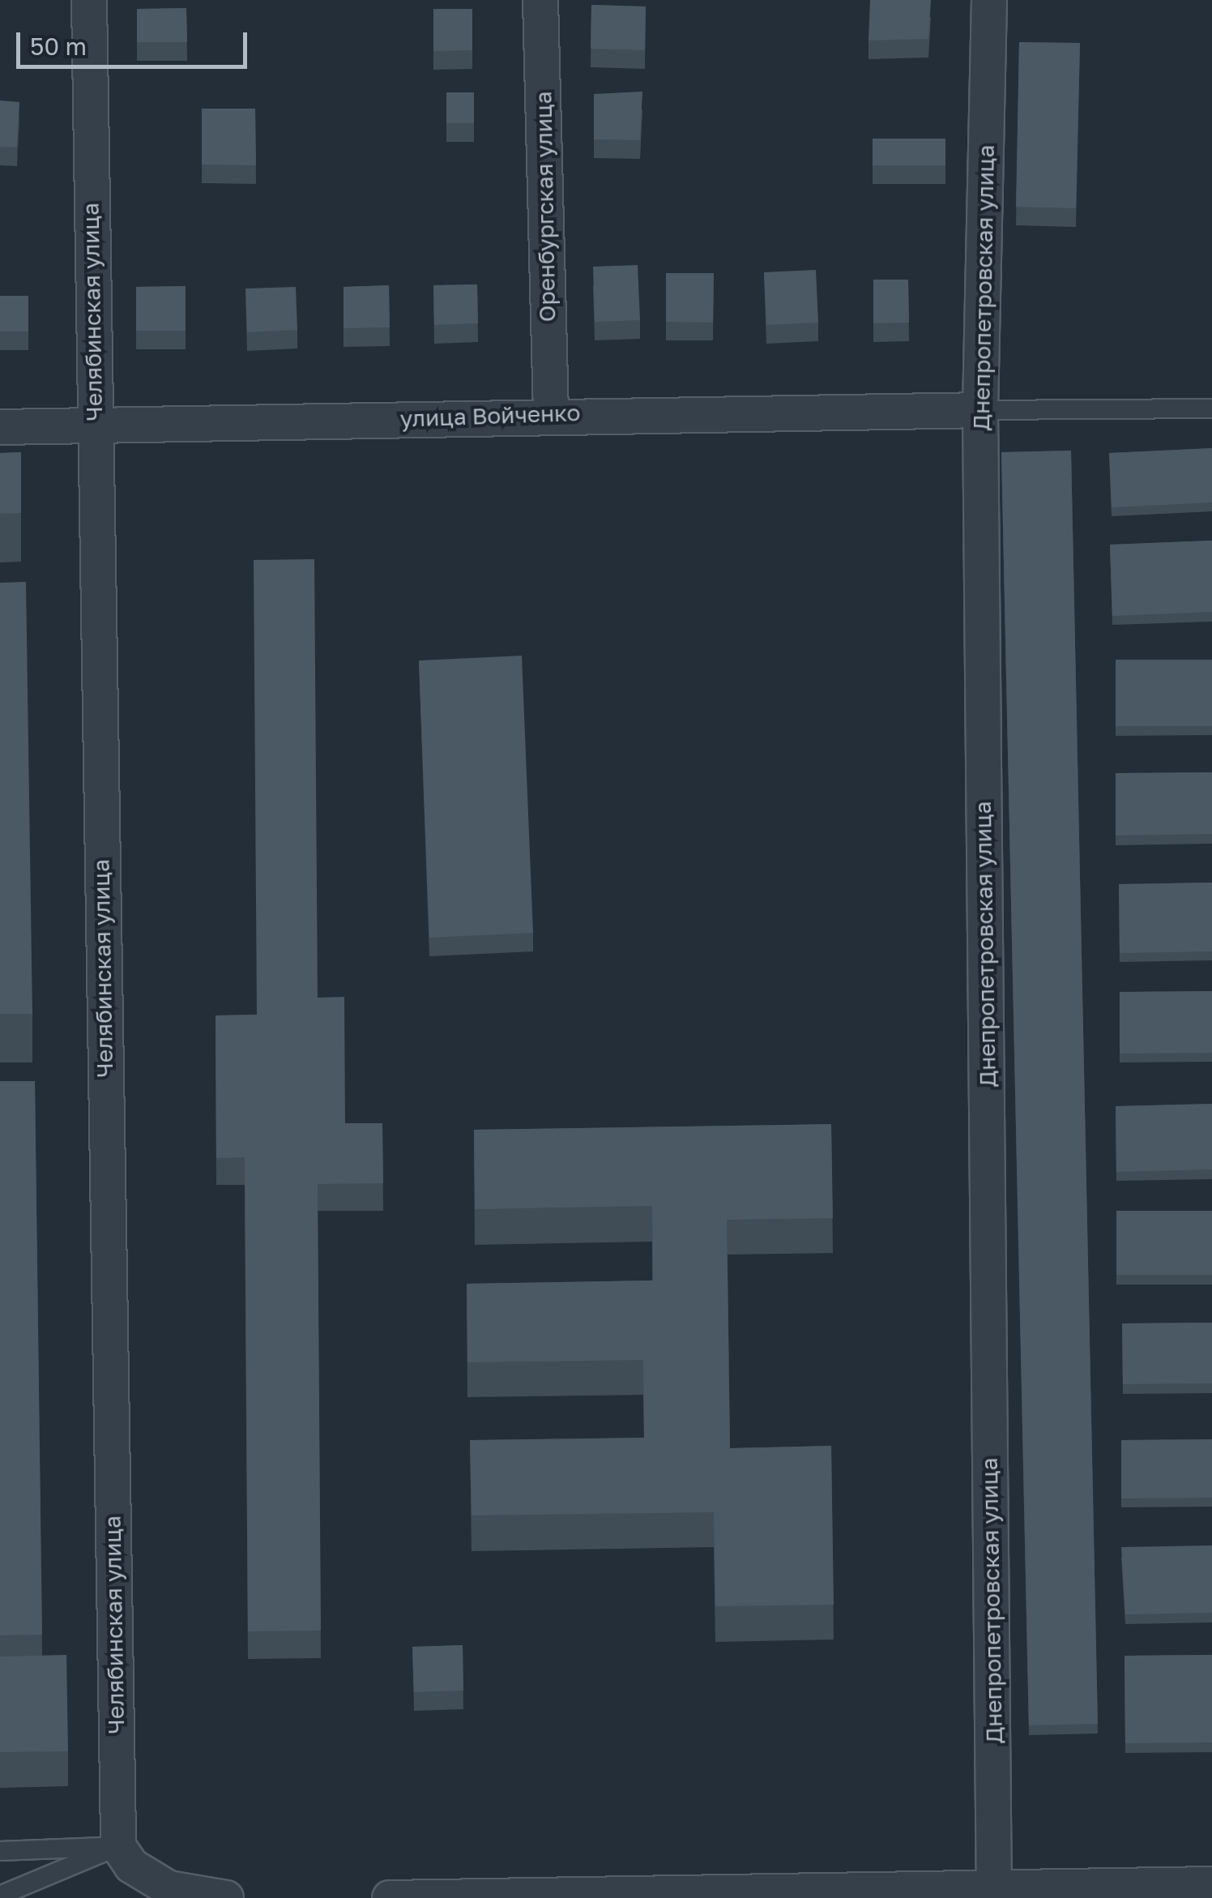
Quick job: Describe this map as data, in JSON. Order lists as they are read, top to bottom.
{
  "streets": {
    "street": [
      "Оренбургская улица",
      "Днепропетровская улица",
      "Челябинская улица",
      "улица Войченко"
    ]
  },
  "crossings": [
    ["Оренбургская улица", "улица Войченко"],
    ["Днепропетровская улица", "улица Войченко"],
    ["Челябинская улица", "улица Войченко"]
  ],
  "scale_bar": "50 m"
}
